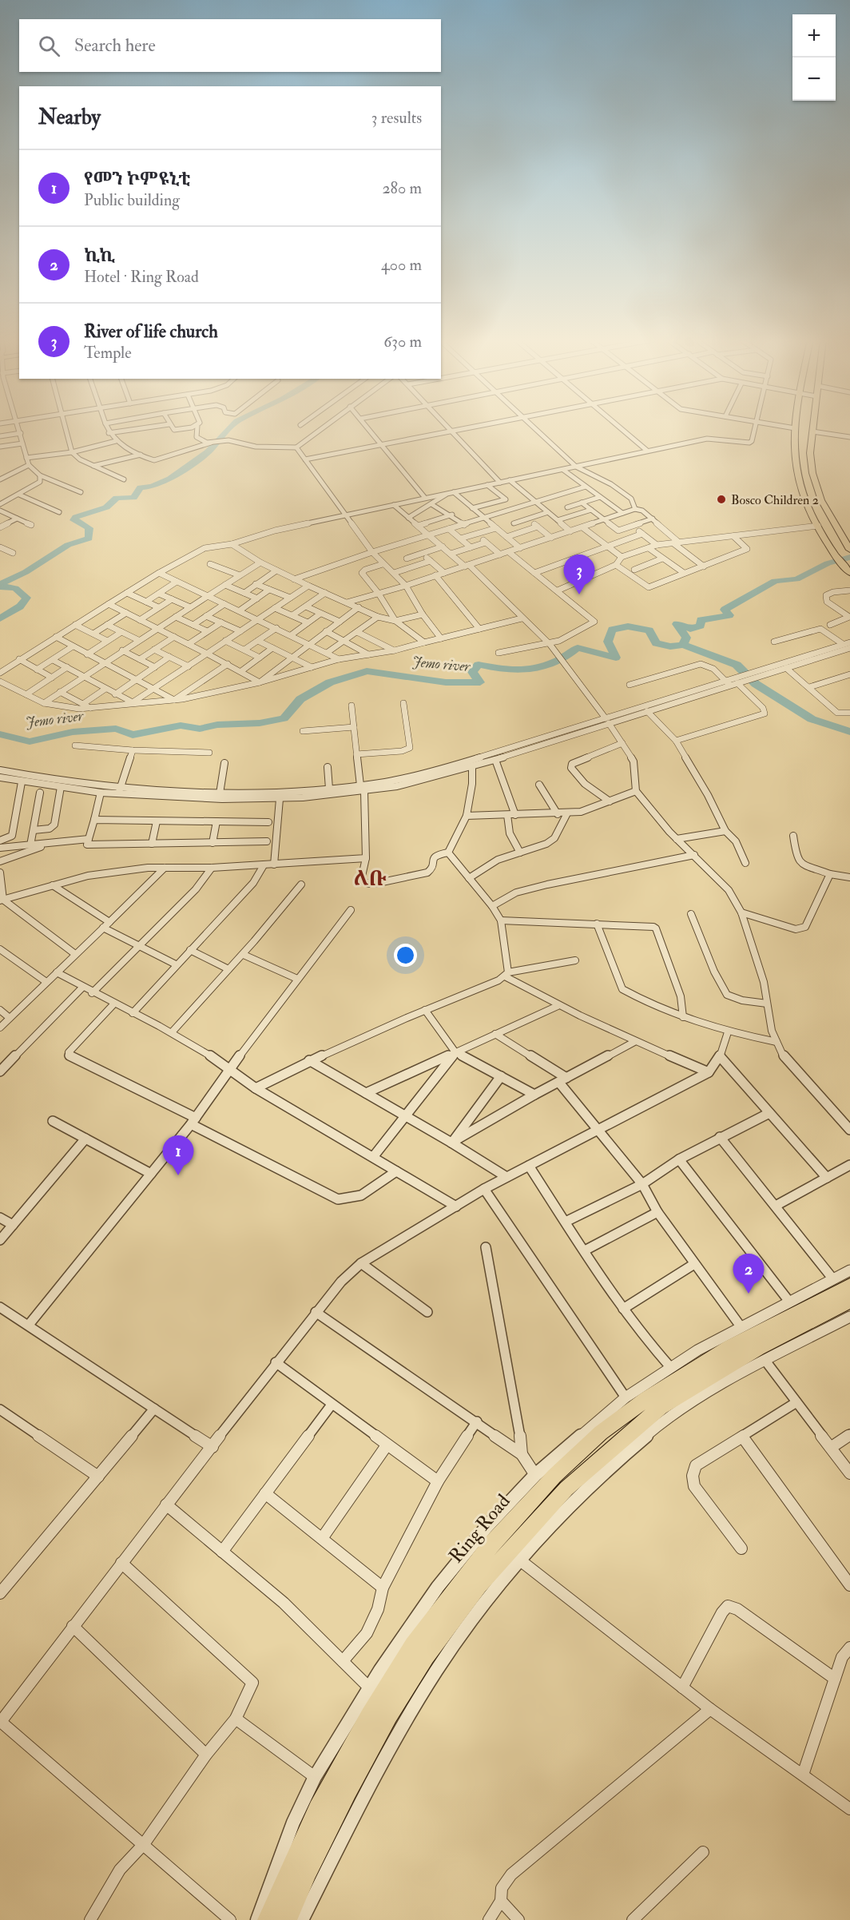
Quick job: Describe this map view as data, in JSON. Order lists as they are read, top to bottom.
{
  "streets": {
    "highway": ["Ring Road"]
  },
  "districts": ["ለቡ"],
  "water": ["Jemo river"],
  "places": ["Bosco Children 2"],
  "page": {
    "map_buttons": ["+", "−"],
    "search": "Search here",
    "heading": ["Nearby", "3 results"],
    "list": [
      {
        "mark": "1",
        "name": "የመን ኮምዩኒቲ",
        "note": "Public building",
        "value": "280 m"
      },
      {
        "mark": "2",
        "name": "ኪኪ",
        "note": "Hotel · Ring Road",
        "value": "400 m"
      },
      {
        "mark": "3",
        "name": "River of life church",
        "note": "Temple",
        "value": "630 m"
      }
    ],
    "pins": ["3", "1", "2"]
  }
}
